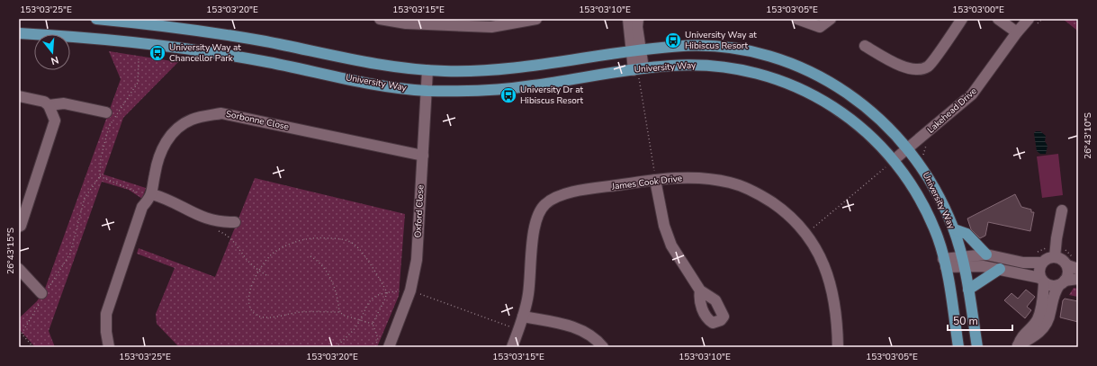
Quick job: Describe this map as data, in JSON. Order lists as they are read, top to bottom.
{
  "streets": {
    "main road": ["University Way"],
    "street": [
      "Lakehead Drive",
      "Sorbonne Close",
      "James Cook Drive",
      "Oxford Close"
    ]
  },
  "crossings": [
    ["University Way", "Lakehead Drive"],
    ["University Way", "Oxford Close"],
    ["Sorbonne Close", "Oxford Close"]
  ],
  "places": {
    "bus stop": ["University Way at Hibiscus Resort", "University Way at Chancellor Park", "University Dr at Hibiscus Resort"]
  },
  "scale_bar": "50 m",
  "north": "bottom",
  "coordinates": [
    "153°03'25\"E",
    "153°03'20\"E",
    "153°03'15\"E",
    "153°03'10\"E",
    "153°03'05\"E",
    "153°03'00\"E",
    "26°43'10\"S",
    "26°43'15\"S"
  ]
}
